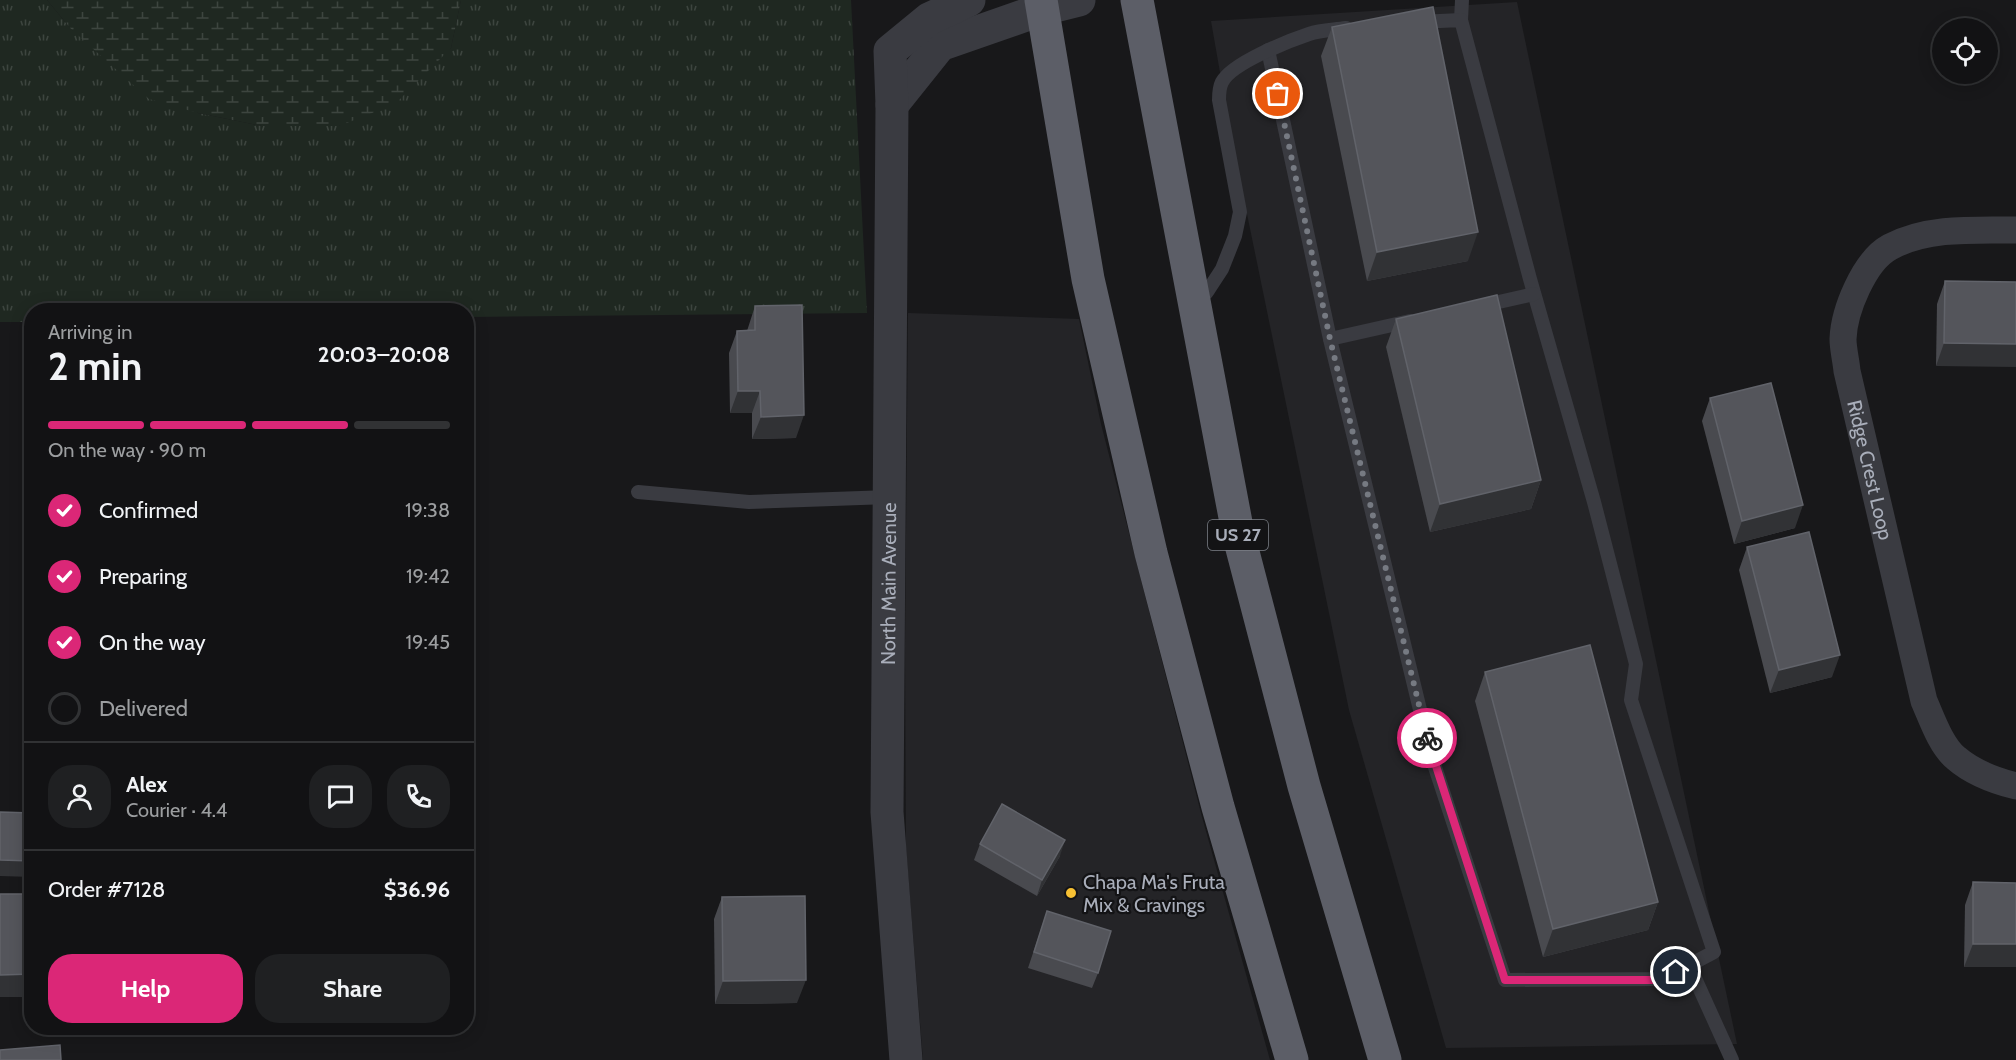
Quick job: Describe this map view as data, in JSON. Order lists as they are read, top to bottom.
{
  "streets": {
    "highway": ["US 27"],
    "street": ["Ridge Crest Loop", "North Main Avenue"]
  },
  "places": ["Chapa Ma's Fruta Mix & Cravings"],
  "page": {
    "heading": ["2 min", "Arriving in", "20:03–20:08"],
    "panel": [
      "Alex",
      "Courier · 4.4",
      "Order #7128",
      "$36.96"
    ],
    "bar": "On the way · 90 m",
    "list": [
      ["Confirmed", "19:38"],
      ["Preparing", "19:42"],
      ["On the way", "19:45"],
      "Delivered"
    ],
    "buttons": ["Help", "Share"]
  }
}
